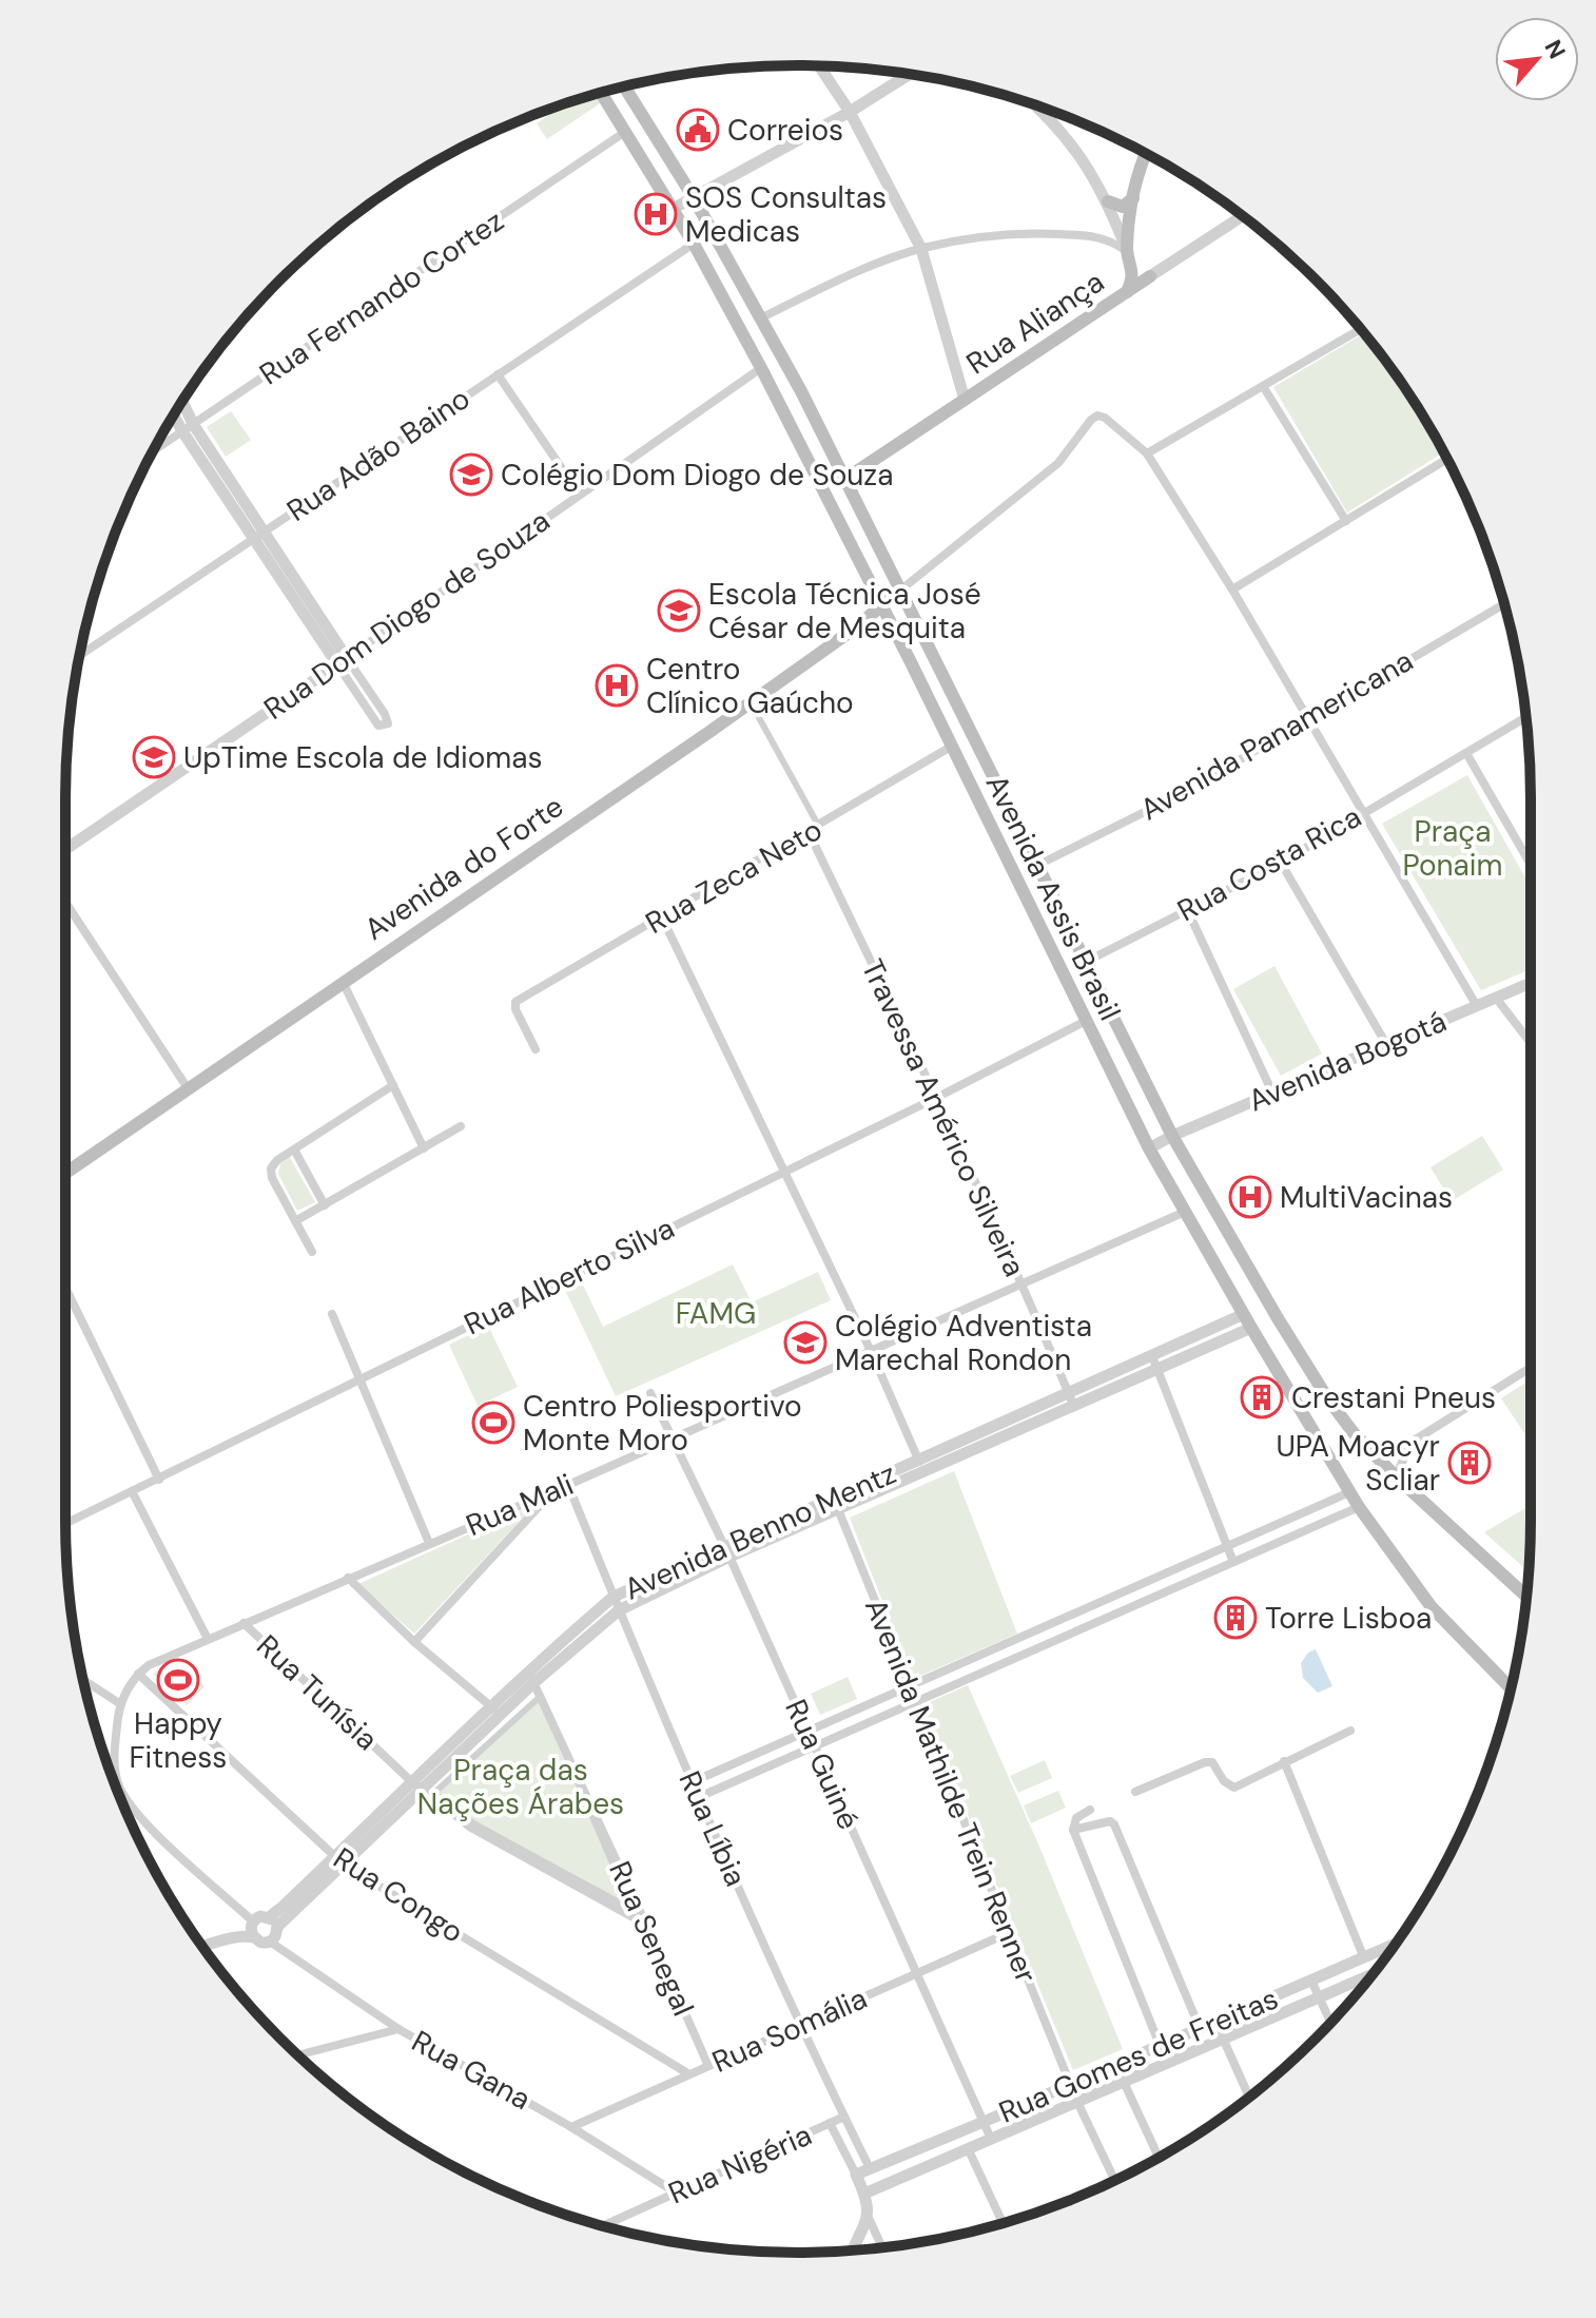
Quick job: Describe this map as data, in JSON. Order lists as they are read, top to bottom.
{
  "streets": {
    "main road": ["Rua Aliança", "Avenida do Forte", "Avenida Assis Brasil"],
    "street": [
      "Rua Fernando Cortez",
      "Rua Adão Baino",
      "Rua Dom Diogo de Souza",
      "Avenida Panamericana",
      "Rua Costa Rica",
      "Rua Zeca Neto",
      "Avenida Bogotá",
      "Travessa Américo Silveira",
      "Rua Alberto Silva",
      "Rua Mali",
      "Avenida Benno Mentz",
      "Rua Tunísia",
      "Rua Guiné",
      "Avenida Mathilde Trein Renner",
      "Rua Líbia",
      "Rua Congo",
      "Rua Senegal",
      "Rua Somália",
      "Rua Gomes de Freitas",
      "Rua Gana",
      "Rua Nigéria"
    ]
  },
  "crossings": [
    ["Rua Fernando Cortez", "Avenida Assis Brasil"],
    ["Rua Aliança", "Avenida Assis Brasil"],
    ["Rua Adão Baino", "Avenida Assis Brasil"],
    ["Rua Dom Diogo de Souza", "Avenida Assis Brasil"],
    ["Avenida Panamericana", "Avenida Assis Brasil"],
    ["Rua Costa Rica", "Avenida Assis Brasil"],
    ["Avenida do Forte", "Avenida Assis Brasil"],
    ["Rua Zeca Neto", "Avenida Assis Brasil"],
    ["Rua Zeca Neto", "Travessa Américo Silveira"],
    ["Avenida Assis Brasil", "Avenida Bogotá"],
    ["Avenida Assis Brasil", "Rua Alberto Silva"],
    ["Avenida Assis Brasil", "Rua Mali"],
    ["Avenida Assis Brasil", "Avenida Benno Mentz"],
    ["Travessa Américo Silveira", "Rua Alberto Silva"],
    ["Travessa Américo Silveira", "Rua Mali"],
    ["Travessa Américo Silveira", "Avenida Benno Mentz"],
    ["Rua Mali", "Avenida Benno Mentz"],
    ["Rua Mali", "Rua Tunísia"],
    ["Rua Mali", "Rua Guiné"],
    ["Rua Mali", "Rua Líbia"],
    ["Rua Mali", "Rua Congo"],
    ["Rua Mali", "Rua Gana"],
    ["Avenida Benno Mentz", "Rua Tunísia"],
    ["Avenida Benno Mentz", "Rua Guiné"],
    ["Avenida Benno Mentz", "Avenida Mathilde Trein Renner"],
    ["Avenida Benno Mentz", "Rua Líbia"],
    ["Avenida Benno Mentz", "Rua Congo"],
    ["Avenida Benno Mentz", "Rua Senegal"],
    ["Avenida Benno Mentz", "Rua Gana"],
    ["Rua Tunísia", "Rua Senegal"],
    ["Rua Guiné", "Rua Somália"],
    ["Rua Guiné", "Rua Gomes de Freitas"],
    ["Avenida Mathilde Trein Renner", "Rua Somália"],
    ["Avenida Mathilde Trein Renner", "Rua Gomes de Freitas"],
    ["Rua Líbia", "Rua Somália"],
    ["Rua Líbia", "Rua Gomes de Freitas"],
    ["Rua Líbia", "Rua Nigéria"],
    ["Rua Congo", "Rua Somália"],
    ["Rua Senegal", "Rua Somália"],
    ["Rua Somália", "Rua Gana"],
    ["Rua Gana", "Rua Nigéria"]
  ],
  "parks": ["Praça Ponaim", "FAMG", "Praça das Nações Árabes"],
  "places": {
    "public building": ["Correios"],
    "hospital": ["SOS Consultas Medicas", "Centro Clínico Gaúcho", "MultiVacinas"],
    "school or university": [
      "Colégio Dom Diogo de Souza",
      "Escola Técnica José César de Mesquita",
      "UpTime Escola de Idiomas",
      "Colégio Adventista Marechal Rondon"
    ],
    "building": ["Crestani Pneus", "UPA Moacyr Scliar", "Torre Lisboa"],
    "sports": ["Centro Poliesportivo Monte Moro", "Happy Fitness"]
  },
  "north": "top right"
}
